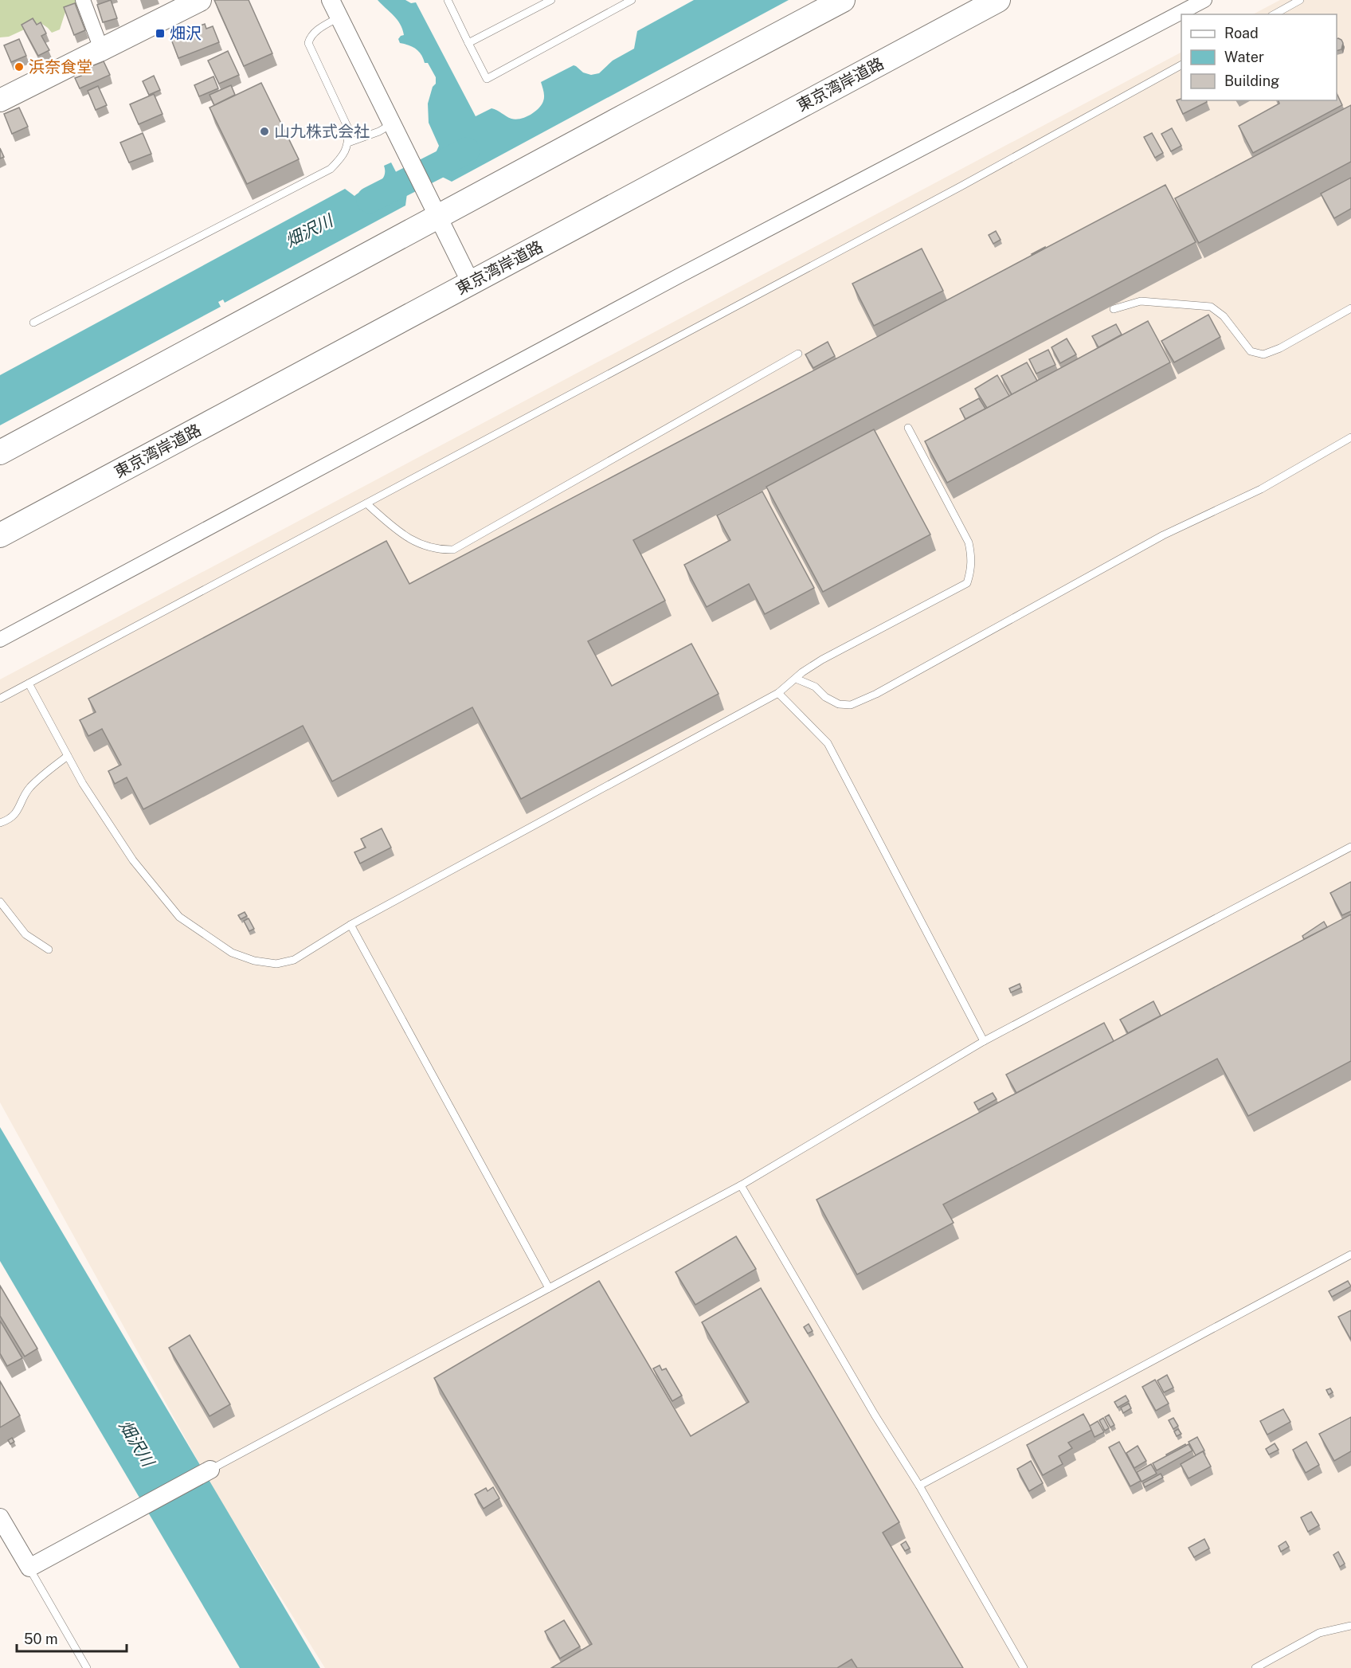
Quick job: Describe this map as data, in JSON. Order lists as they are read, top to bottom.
{
  "streets": {
    "highway": ["東京湾岸道路"]
  },
  "water": ["畑沢川"],
  "places": {
    "transit": ["畑沢"],
    "other": ["浜奈食堂", "山九株式会社"]
  },
  "legend": ["Road", "Water", "Building"],
  "scale_bar": "50 m"
}
